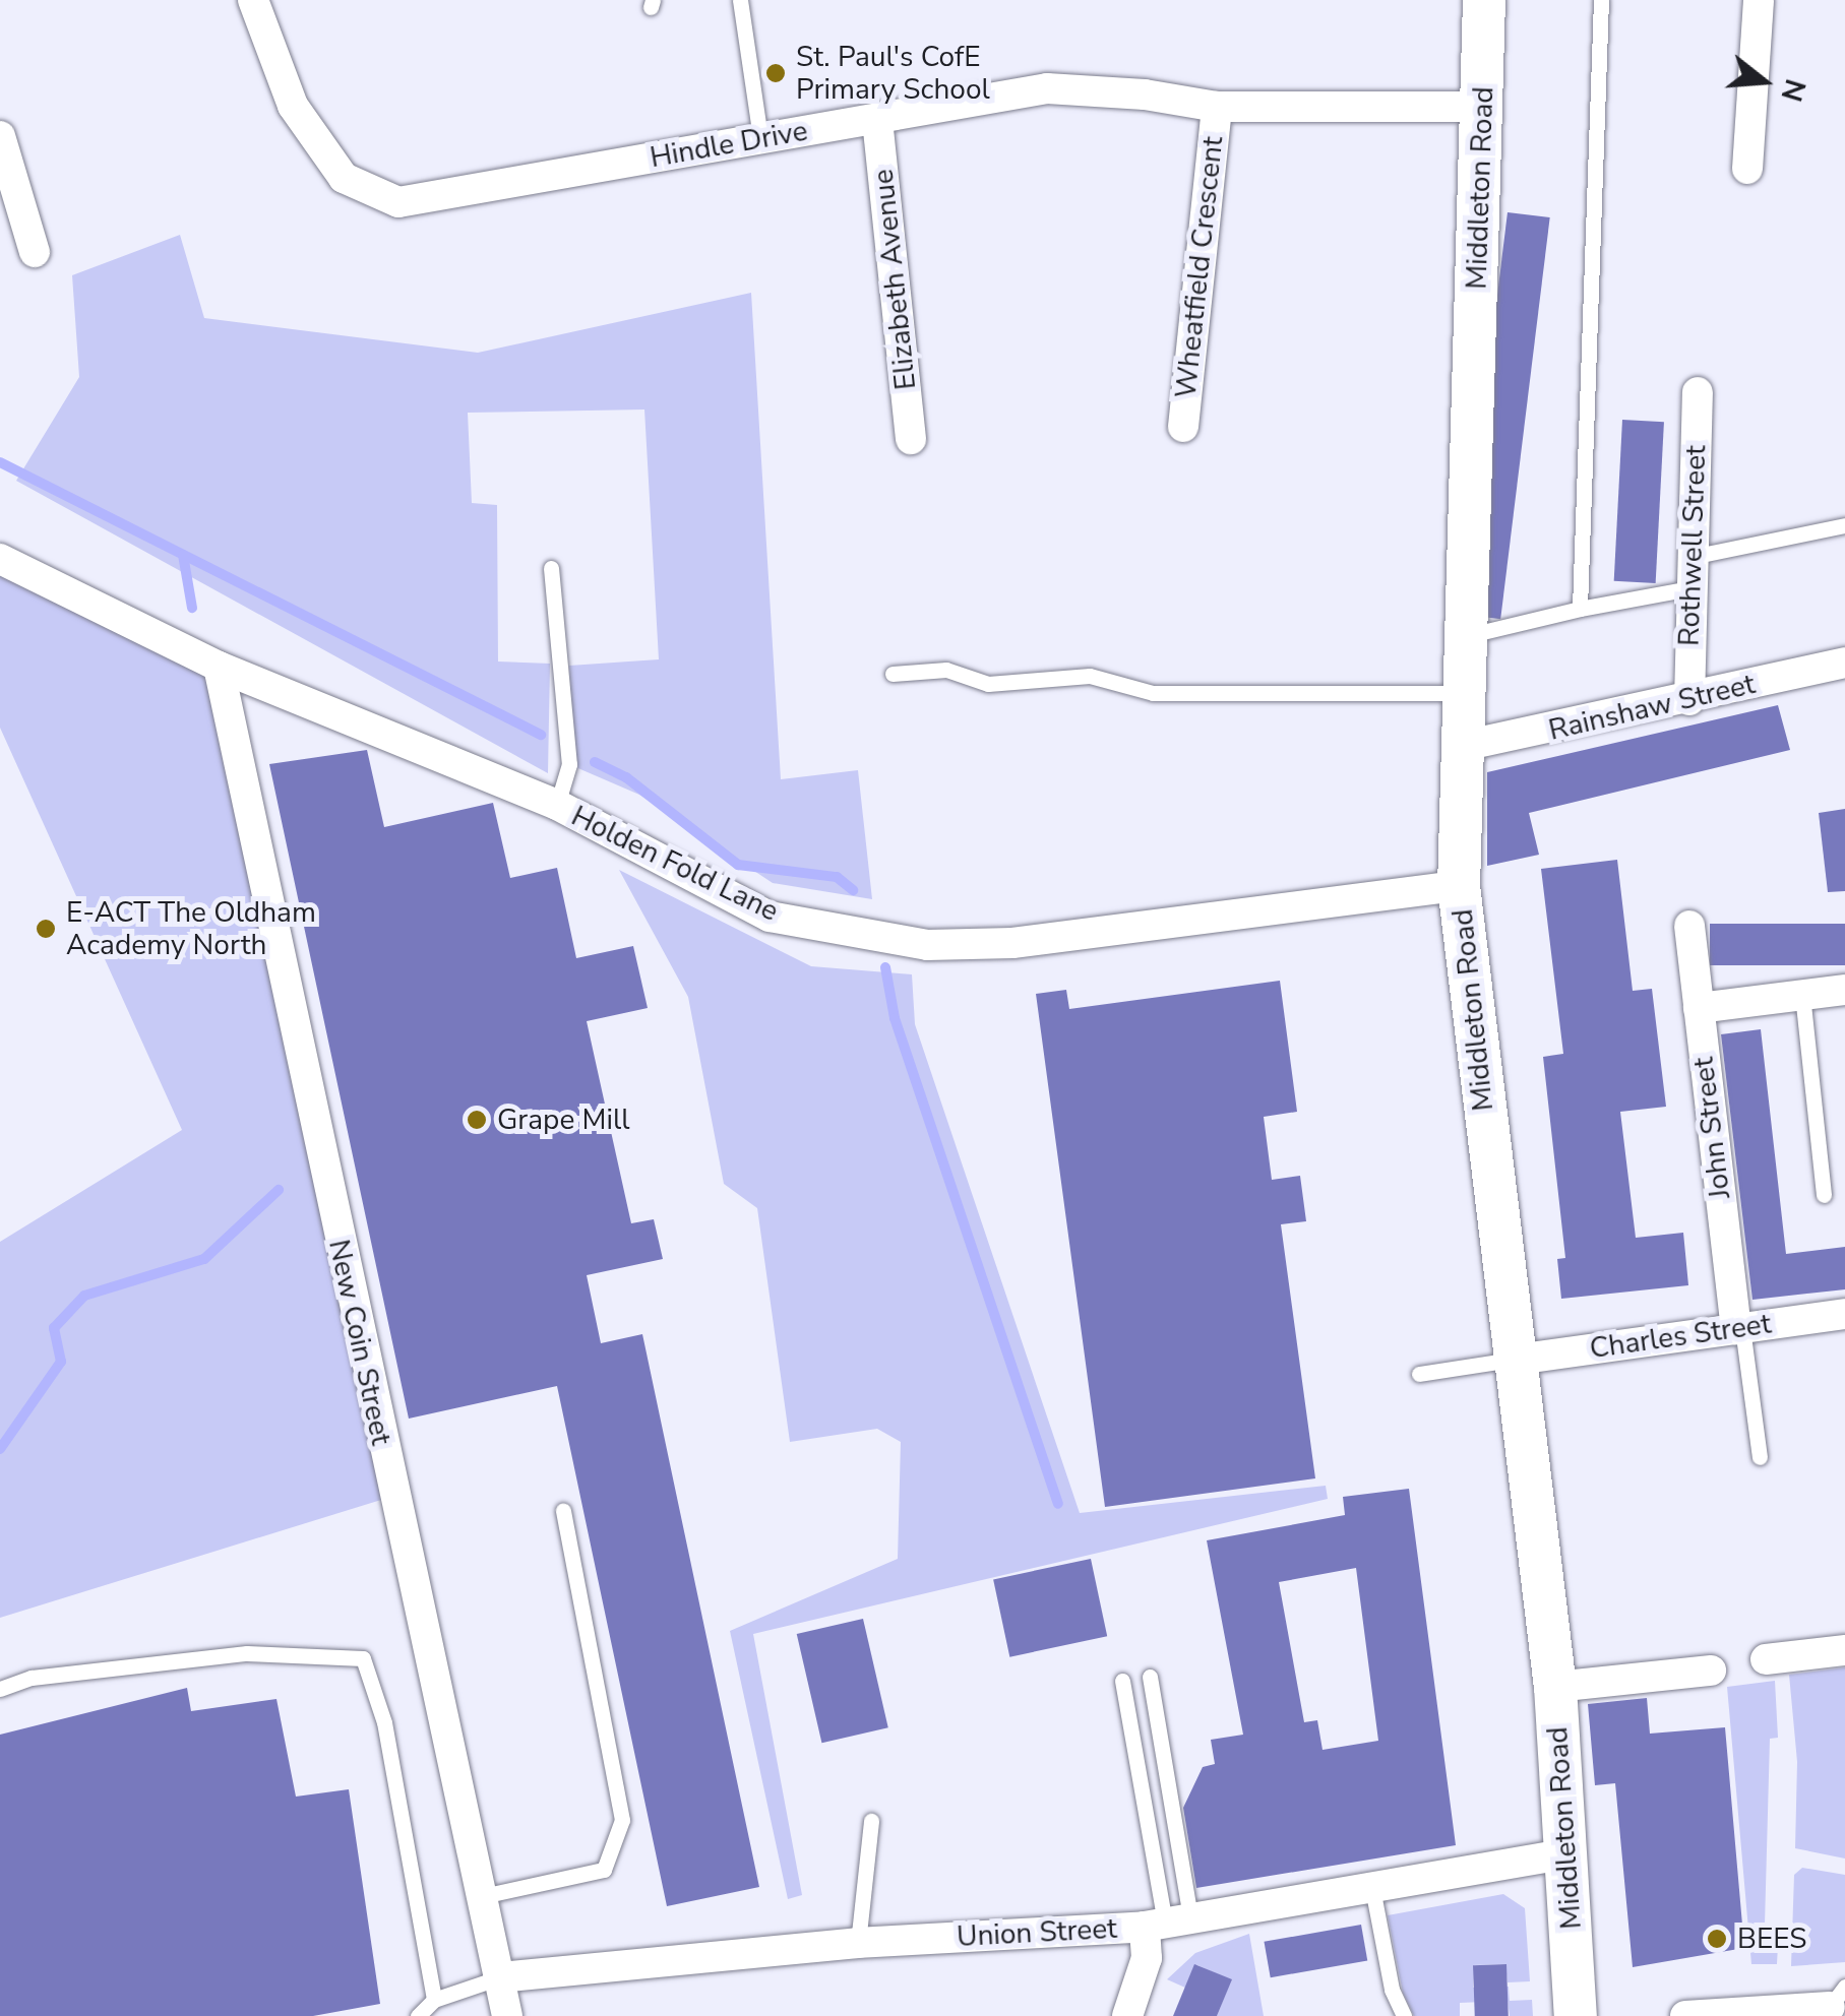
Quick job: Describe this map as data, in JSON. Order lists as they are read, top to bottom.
{
  "streets": {
    "main road": ["Middleton Road"],
    "street": [
      "Hindle Drive",
      "Wheatfield Crescent",
      "Elizabeth Avenue",
      "Rothwell Street",
      "Rainshaw Street",
      "Holden Fold Lane",
      "John Street",
      "Charles Street",
      "New Coin Street",
      "Union Street"
    ]
  },
  "crossings": [
    ["Hindle Drive", "Middleton Road"],
    ["Hindle Drive", "Wheatfield Crescent"],
    ["Hindle Drive", "Elizabeth Avenue"],
    ["Middleton Road", "Rainshaw Street"],
    ["Middleton Road", "Holden Fold Lane"],
    ["Middleton Road", "Charles Street"],
    ["Middleton Road", "Union Street"],
    ["Rothwell Street", "Rainshaw Street"],
    ["Holden Fold Lane", "New Coin Street"],
    ["John Street", "Charles Street"],
    ["New Coin Street", "Union Street"]
  ],
  "places": [
    "St. Paul's CofE Primary School",
    "E-ACT The Oldham Academy North",
    "Grape Mill",
    "BEES"
  ],
  "north": "right"
}
